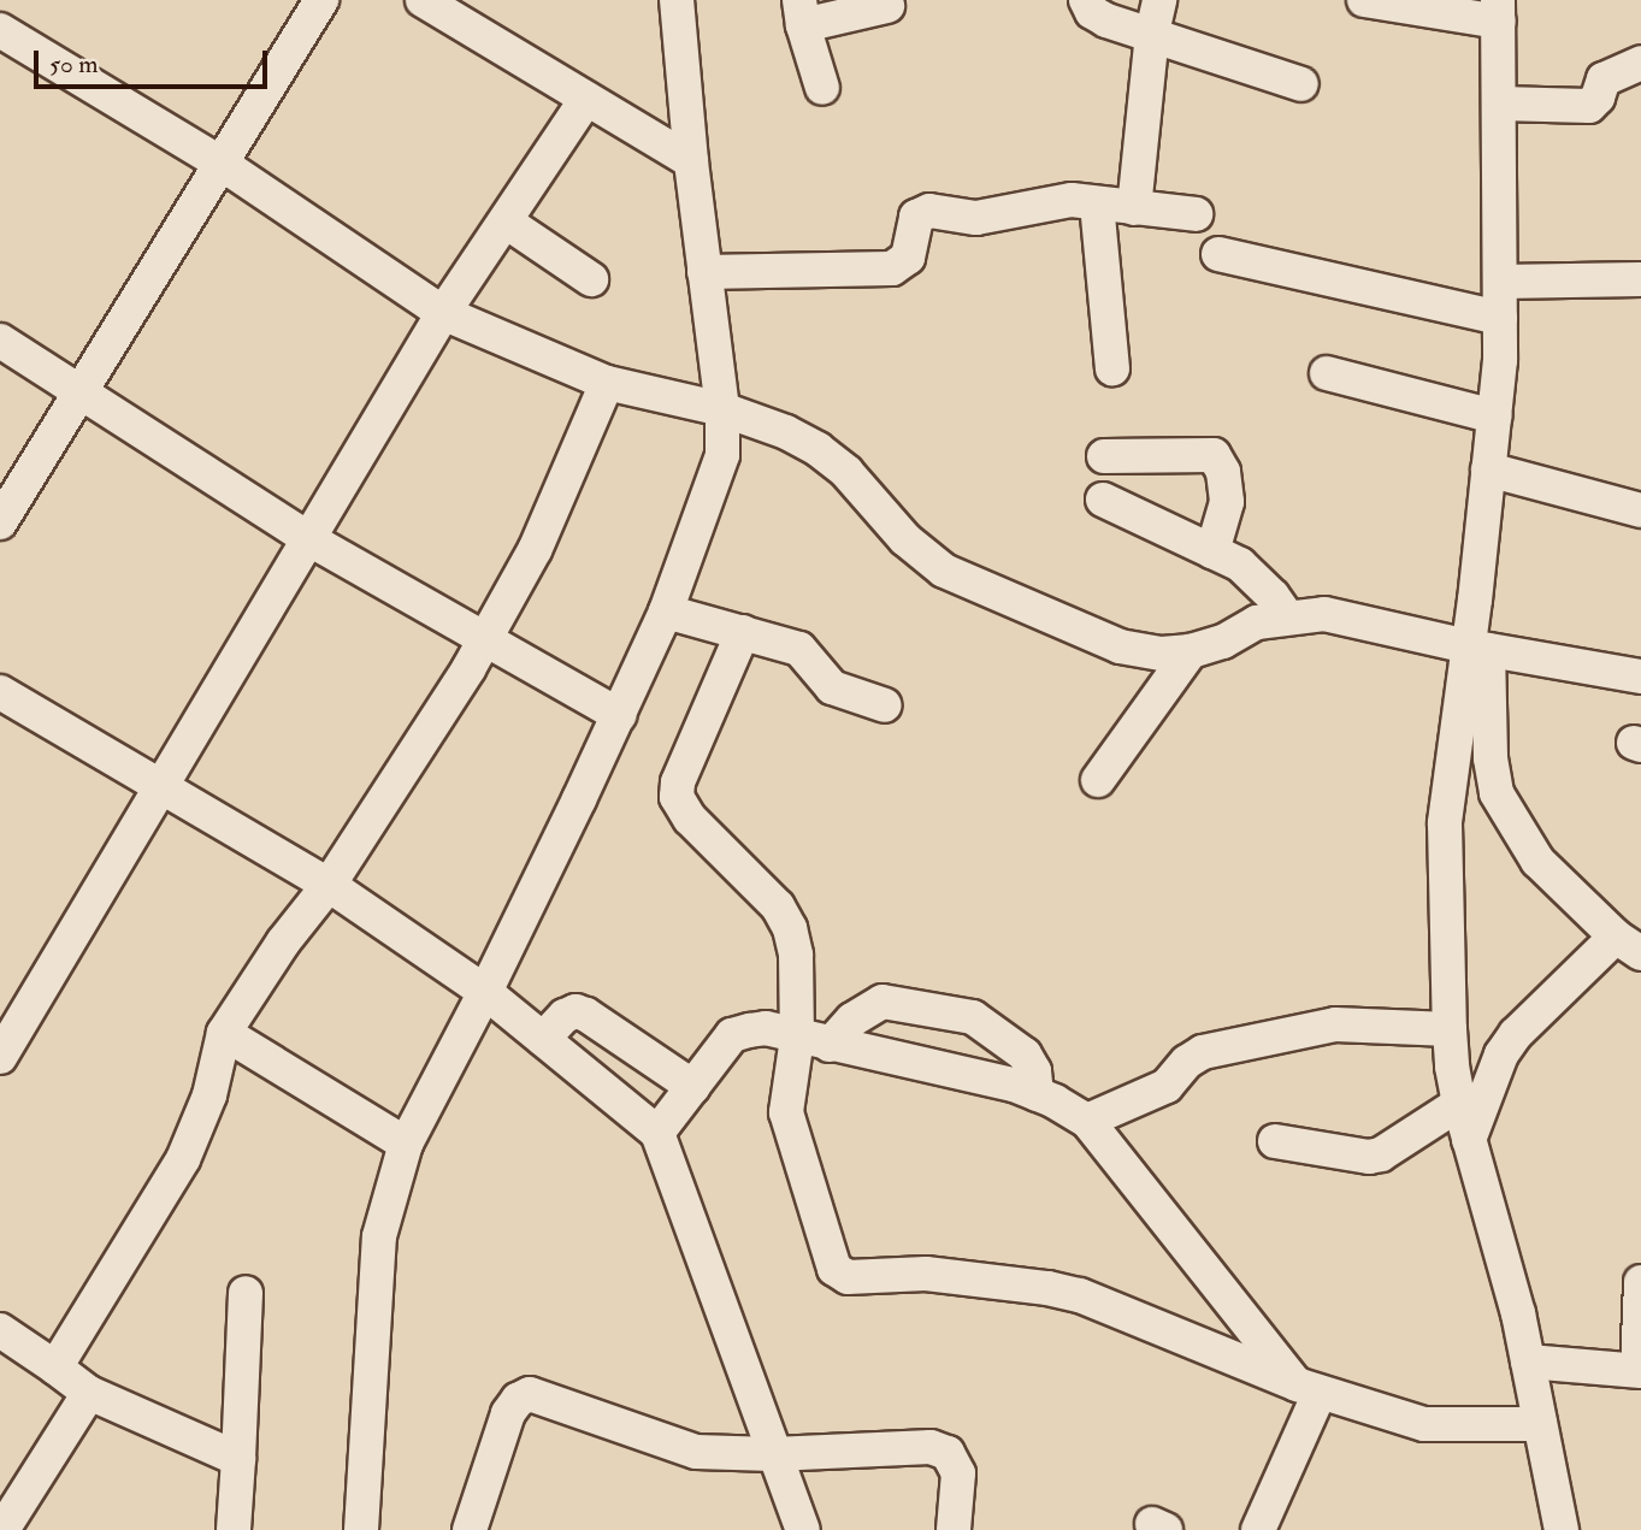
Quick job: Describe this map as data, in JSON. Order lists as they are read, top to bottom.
{
  "scale_bar": "50 m"
}
